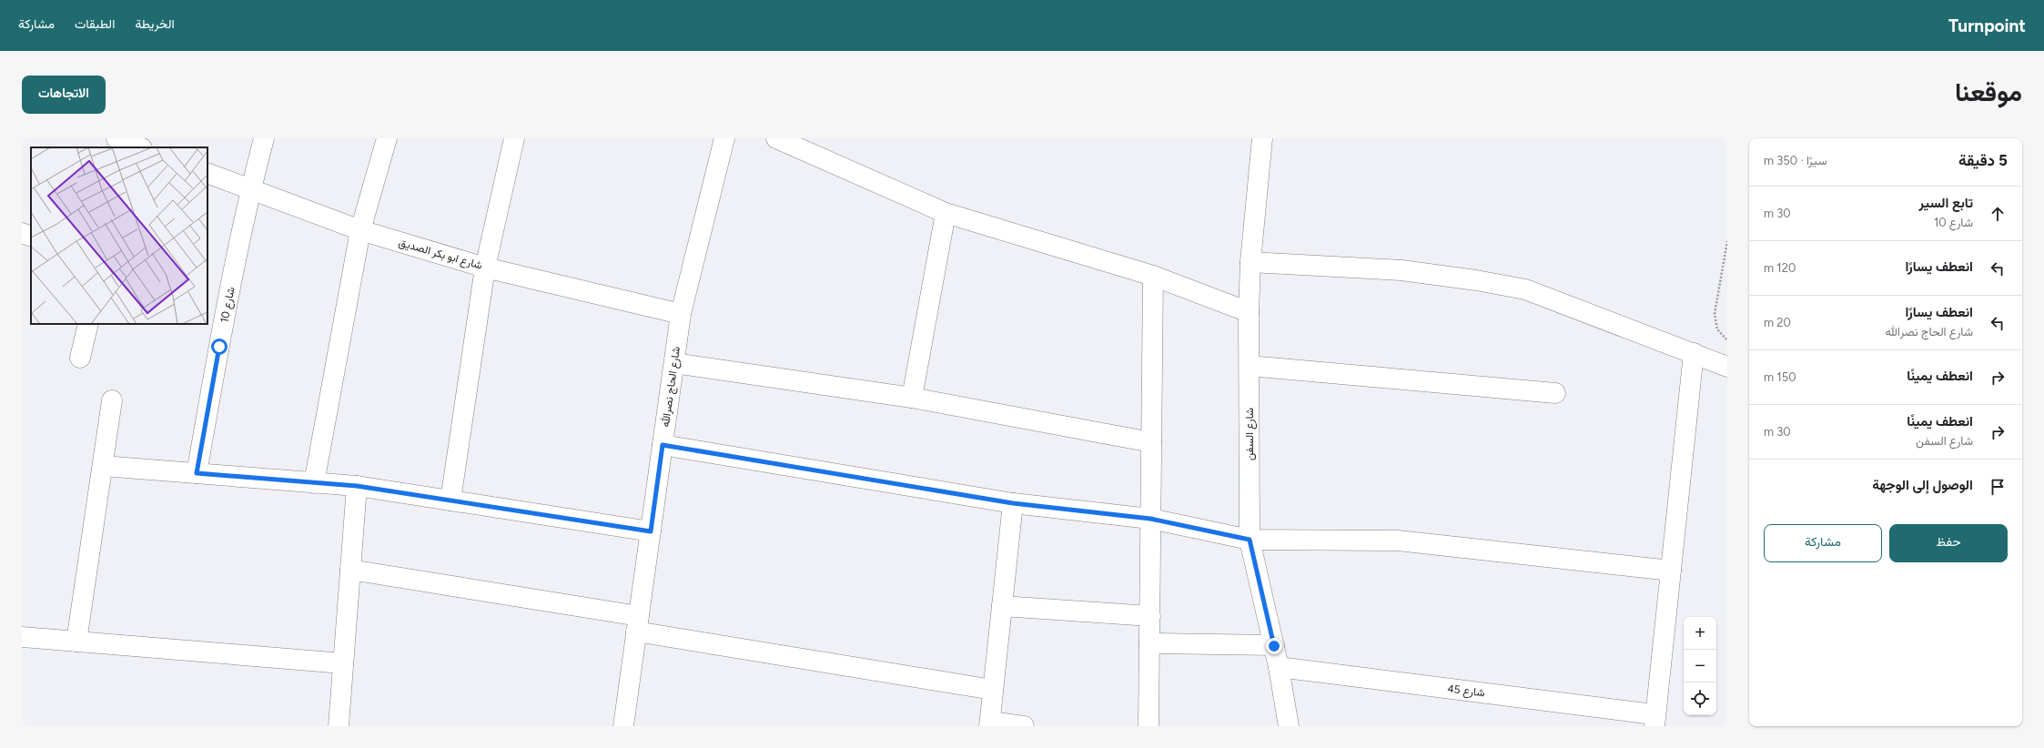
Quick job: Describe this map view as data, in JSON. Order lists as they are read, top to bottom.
{
  "streets": {
    "street": [
      "شارع ابو بكر الصديق",
      "شارع 10",
      "شارع الحاج نصرالله",
      "شارع السفن",
      "شارع 45"
    ]
  },
  "crossings": [
    ["شارع ابو بكر الصديق", "شارع 10"],
    ["شارع ابو بكر الصديق", "شارع الحاج نصرالله"],
    ["شارع السفن", "شارع 45"]
  ],
  "page": {
    "header": "Turnpoint",
    "nav": ["الخريطة", "الطبقات", "مشاركة"],
    "title": "موقعنا",
    "buttons": [
      "الاتجاهات",
      ["حفظ", "مشاركة"]
    ],
    "heading": ["5 دقيقة", "سيرًا · 350 m"],
    "list": [
      ["تابع السير", "شارع 10", "30 m"],
      ["انعطف يسارًا", "120 m"],
      ["انعطف يسارًا", "شارع الحاج نصرالله", "20 m"],
      ["انعطف يمينًا", "150 m"],
      ["انعطف يمينًا", "شارع السفن", "30 m"],
      "الوصول إلى الوجهة"
    ],
    "map_buttons": ["+", "−"]
  }
}
